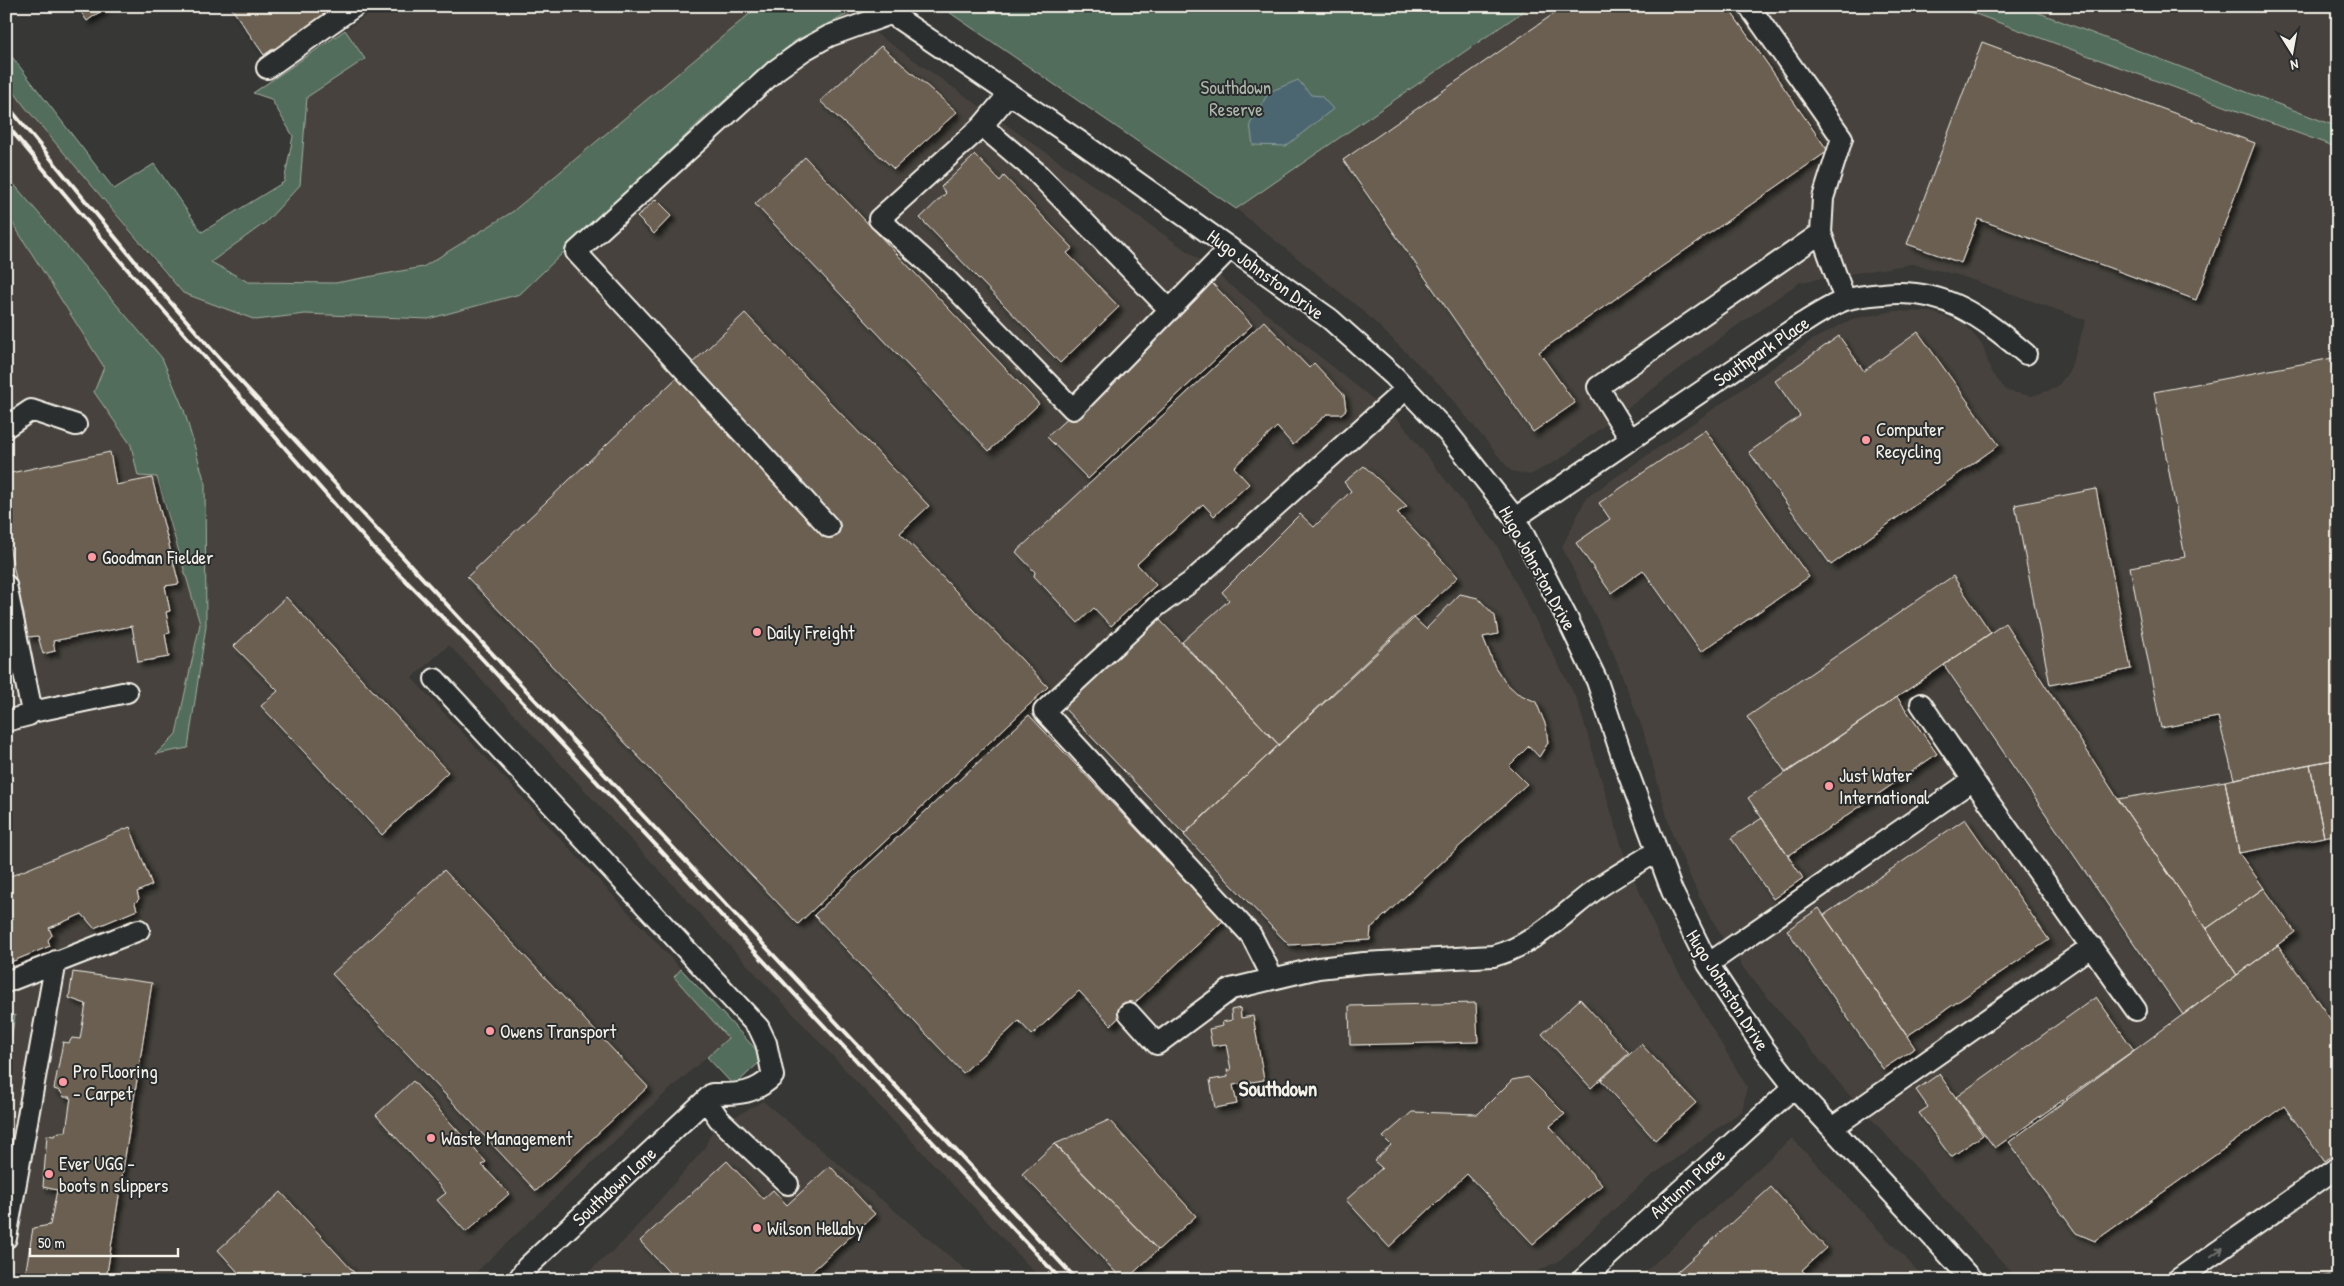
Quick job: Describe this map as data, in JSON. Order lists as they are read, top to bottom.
{
  "streets": {
    "street": [
      "Hugo Johnston Drive",
      "Southpark Place",
      "Autumn Place",
      "Southdown Lane"
    ]
  },
  "crossings": [
    ["Hugo Johnston Drive", "Southpark Place"],
    ["Hugo Johnston Drive", "Autumn Place"]
  ],
  "districts": ["Southdown"],
  "parks": ["Southdown Reserve"],
  "places": [
    "Computer Recycling",
    "Goodman Fielder",
    "Daily Freight",
    "Just Water International",
    "Owens Transport",
    "Pro Flooring - Carpet",
    "Waste Management",
    "Ever UGG - boots n slippers",
    "Wilson Hellaby"
  ],
  "scale_bar": "50 m",
  "north": "bottom"
}
